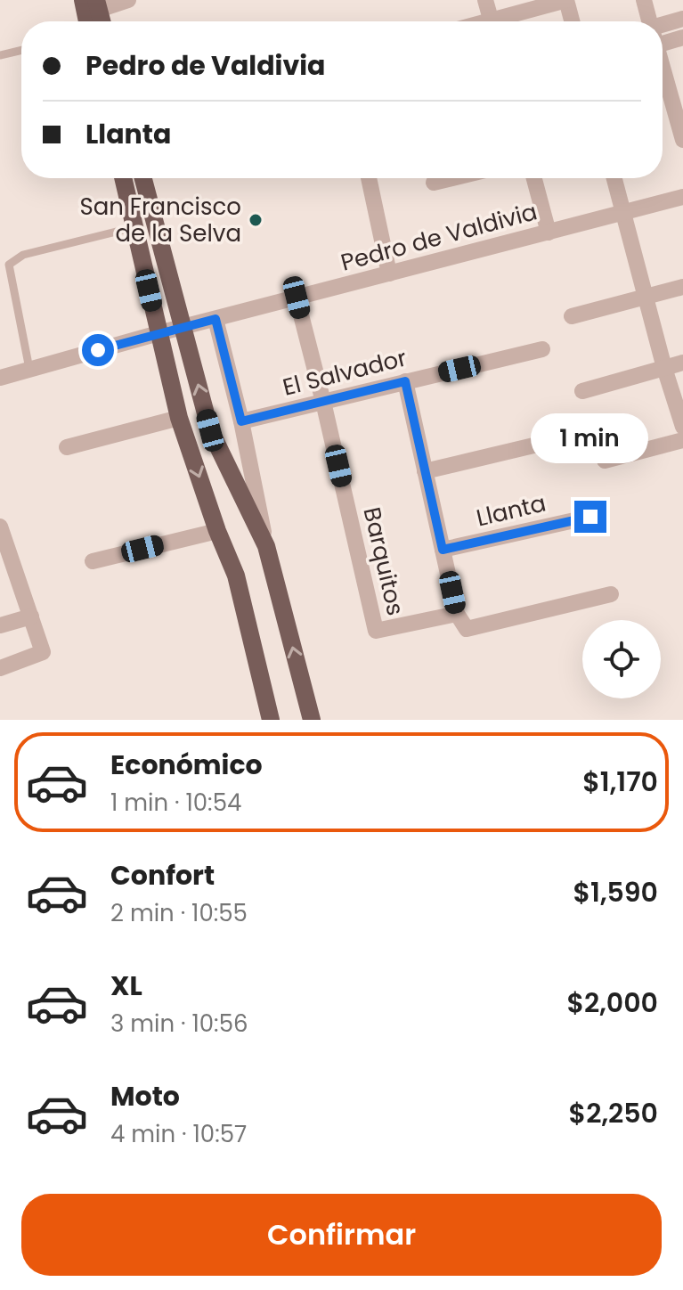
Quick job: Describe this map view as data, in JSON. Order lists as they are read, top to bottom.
{
  "streets": {
    "street": [
      "Pedro de Valdivia",
      "El Salvador",
      "Llanta",
      "Barquitos"
    ]
  },
  "crossings": [
    ["Pedro de Valdivia", "Barquitos"],
    ["El Salvador", "Barquitos"]
  ],
  "places": ["San Francisco de la Selva"],
  "page": {
    "banner": ["Pedro de Valdivia", "Llanta"],
    "bubble": "1 min",
    "list": [
      {
        "name": "Económico",
        "note": "1 min · 10:54",
        "value": "$1,170"
      },
      {
        "name": "Confort",
        "note": "2 min · 10:55",
        "value": "$1,590"
      },
      {
        "name": "XL",
        "note": "3 min · 10:56",
        "value": "$2,000"
      },
      {
        "name": "Moto",
        "note": "4 min · 10:57",
        "value": "$2,250"
      }
    ],
    "buttons": "Confirmar"
  }
}
